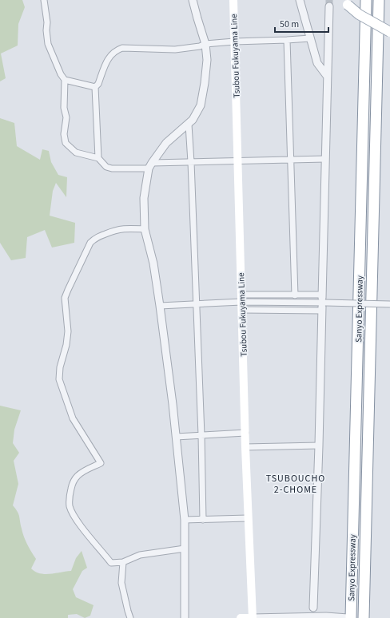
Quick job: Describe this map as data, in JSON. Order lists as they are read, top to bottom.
{
  "streets": {
    "highway": ["Sanyo Expressway"],
    "main road": ["Tsubou Fukuyama Line"]
  },
  "districts": ["TSUBOUCHO 2-CHOME"],
  "scale_bar": "50 m"
}
